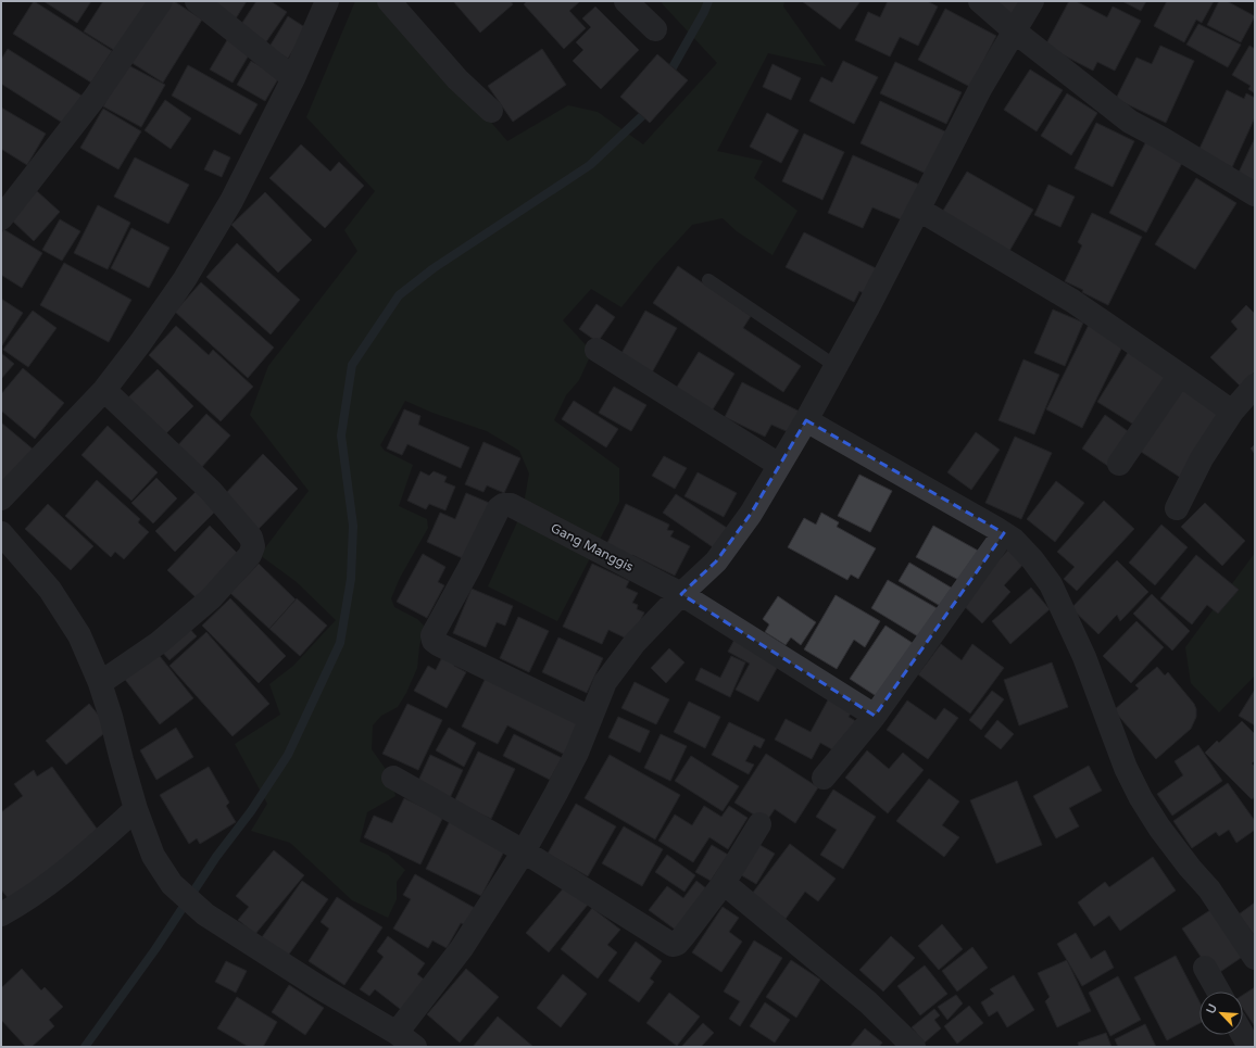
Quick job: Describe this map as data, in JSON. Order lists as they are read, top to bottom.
{
  "streets": {
    "street": ["Gang Manggis"]
  },
  "north": "top left"
}
